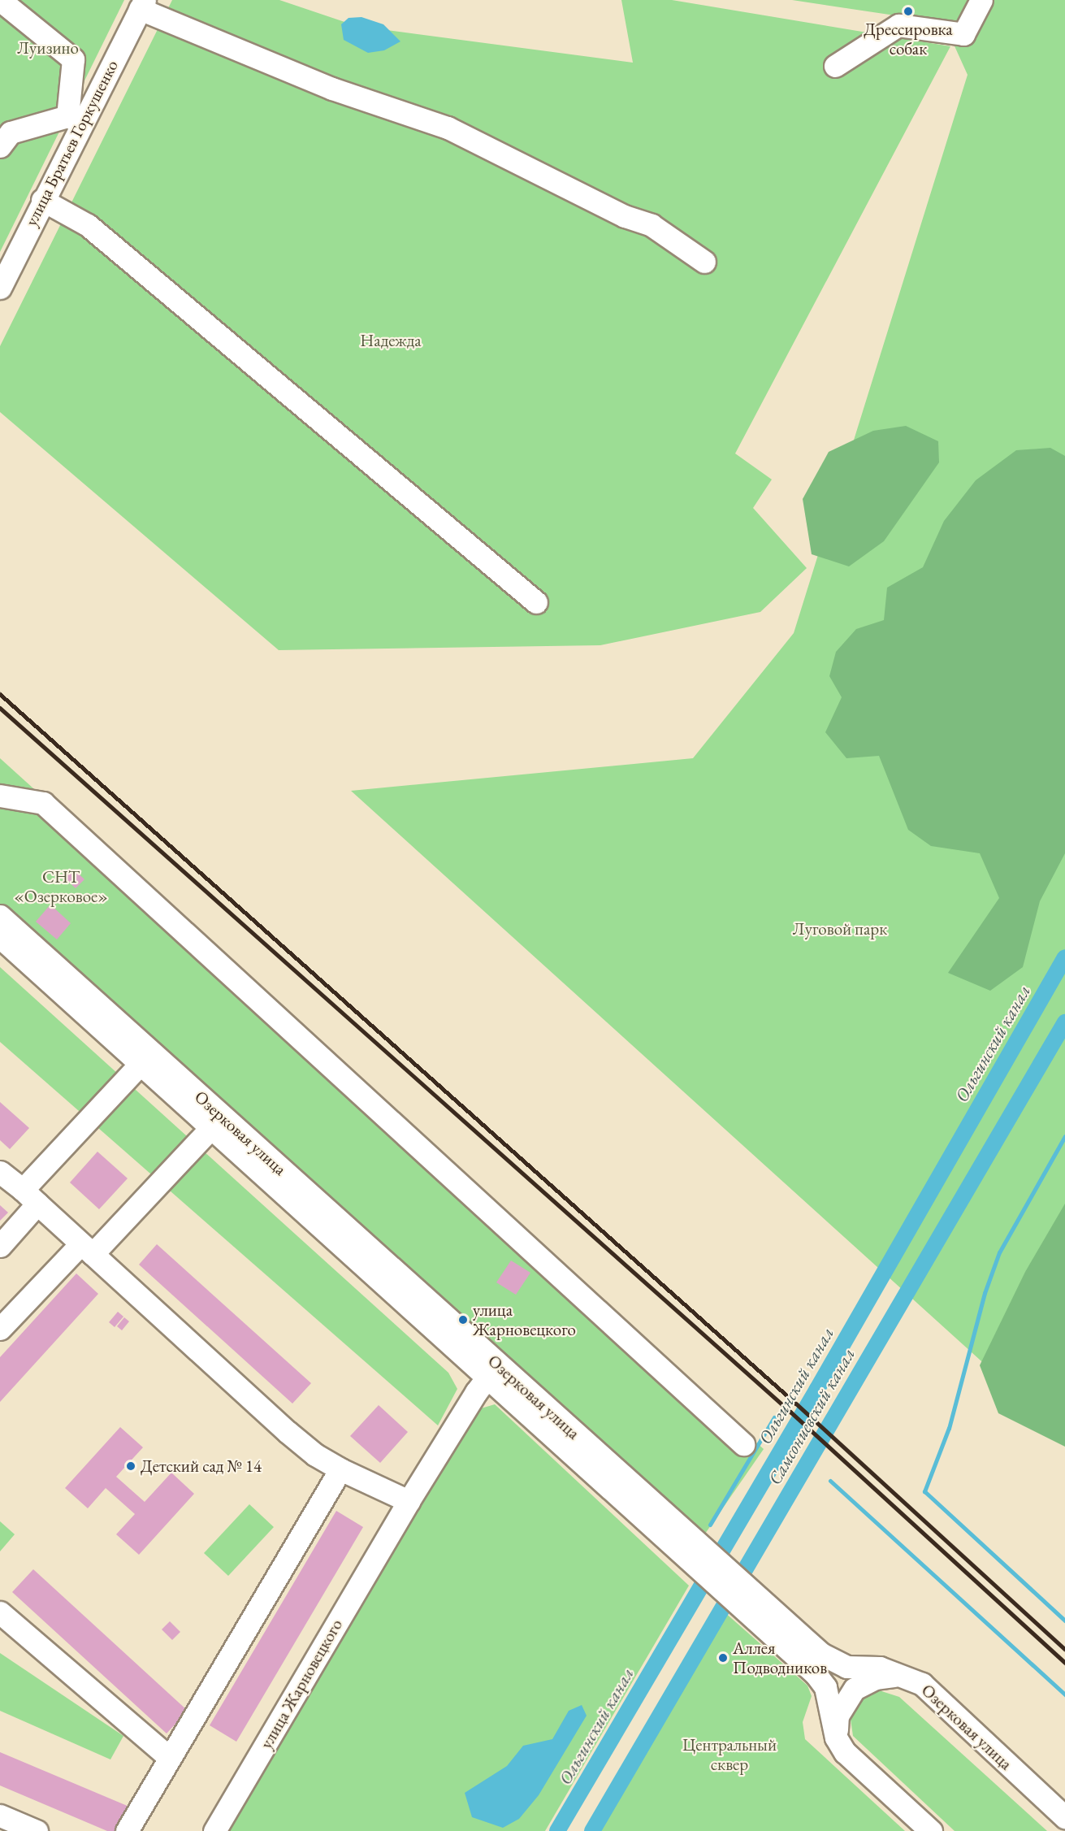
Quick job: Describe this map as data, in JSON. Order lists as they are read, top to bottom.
{
  "streets": {
    "street": ["улица Братьев Горкушенко", "Озерковая улица", "улица Жарновецкого"]
  },
  "crossings": [
    ["Озерковая улица", "улица Жарновецкого"]
  ],
  "water": ["Ольгинский канал", "Самсониевский канал"],
  "parks": [
    "Луизино",
    "Надежда",
    "СНТ «Озерковое»",
    "Луговой парк",
    "Центральный сквер"
  ],
  "places": [
    "Дрессировка собак",
    "улица Жарновецкого",
    "Детский сад № 14",
    "Аллея Подводников"
  ]
}
